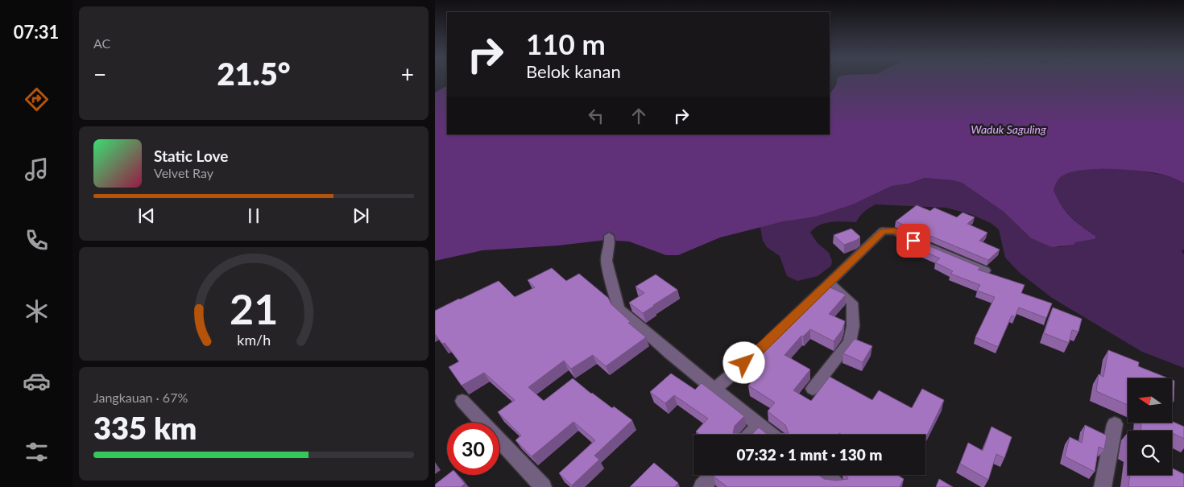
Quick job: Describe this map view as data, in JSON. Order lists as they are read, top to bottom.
{
  "water": ["Waduk Saguling"],
  "north": "left",
  "page": {
    "tabs": "07:31",
    "tile": [
      "AC",
      ["Jangkauan · 67%", "335 km"]
    ],
    "turn": ["110 m", "Belok kanan"],
    "heat": ["−", "21.5°", "+"],
    "song": ["Static Love", "Velvet Ray"],
    "limit": "30",
    "trip": "07:32 · 1 mnt · 130 m",
    "gauge": ["21", "km/h"]
  }
}
